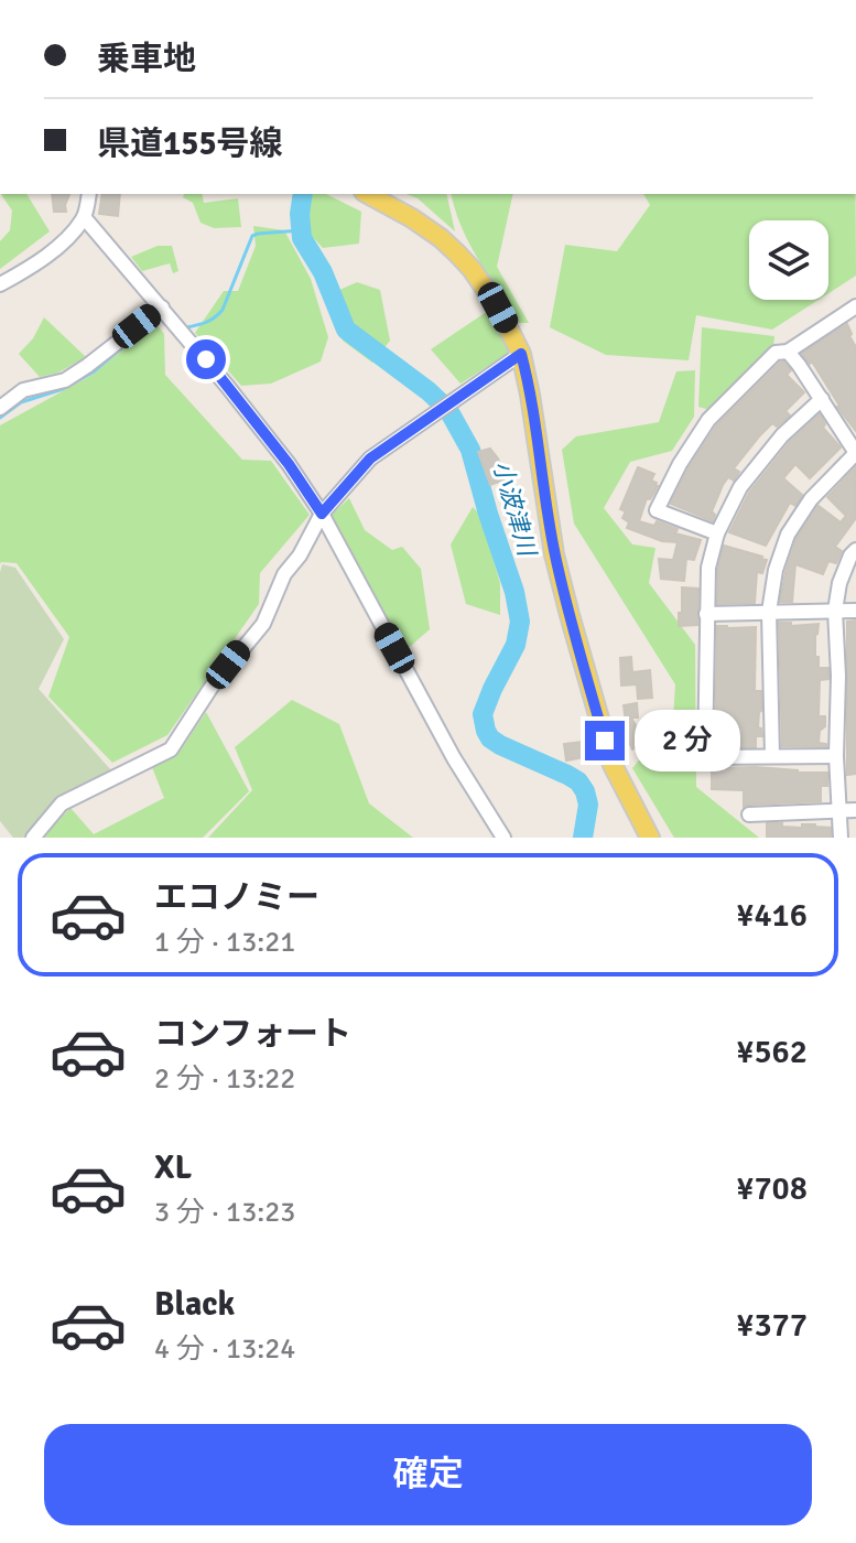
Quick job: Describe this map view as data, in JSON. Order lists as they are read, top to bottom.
{
  "water": ["小波津川"],
  "page": {
    "banner": ["乗車地", "県道155号線"],
    "bubble": "2 分",
    "list": [
      {
        "name": "エコノミー",
        "note": "1 分 · 13:21",
        "value": "¥416"
      },
      {
        "name": "コンフォート",
        "note": "2 分 · 13:22",
        "value": "¥562"
      },
      {
        "name": "XL",
        "note": "3 分 · 13:23",
        "value": "¥708"
      },
      {
        "name": "Black",
        "note": "4 分 · 13:24",
        "value": "¥377"
      }
    ],
    "buttons": "確定"
  }
}
